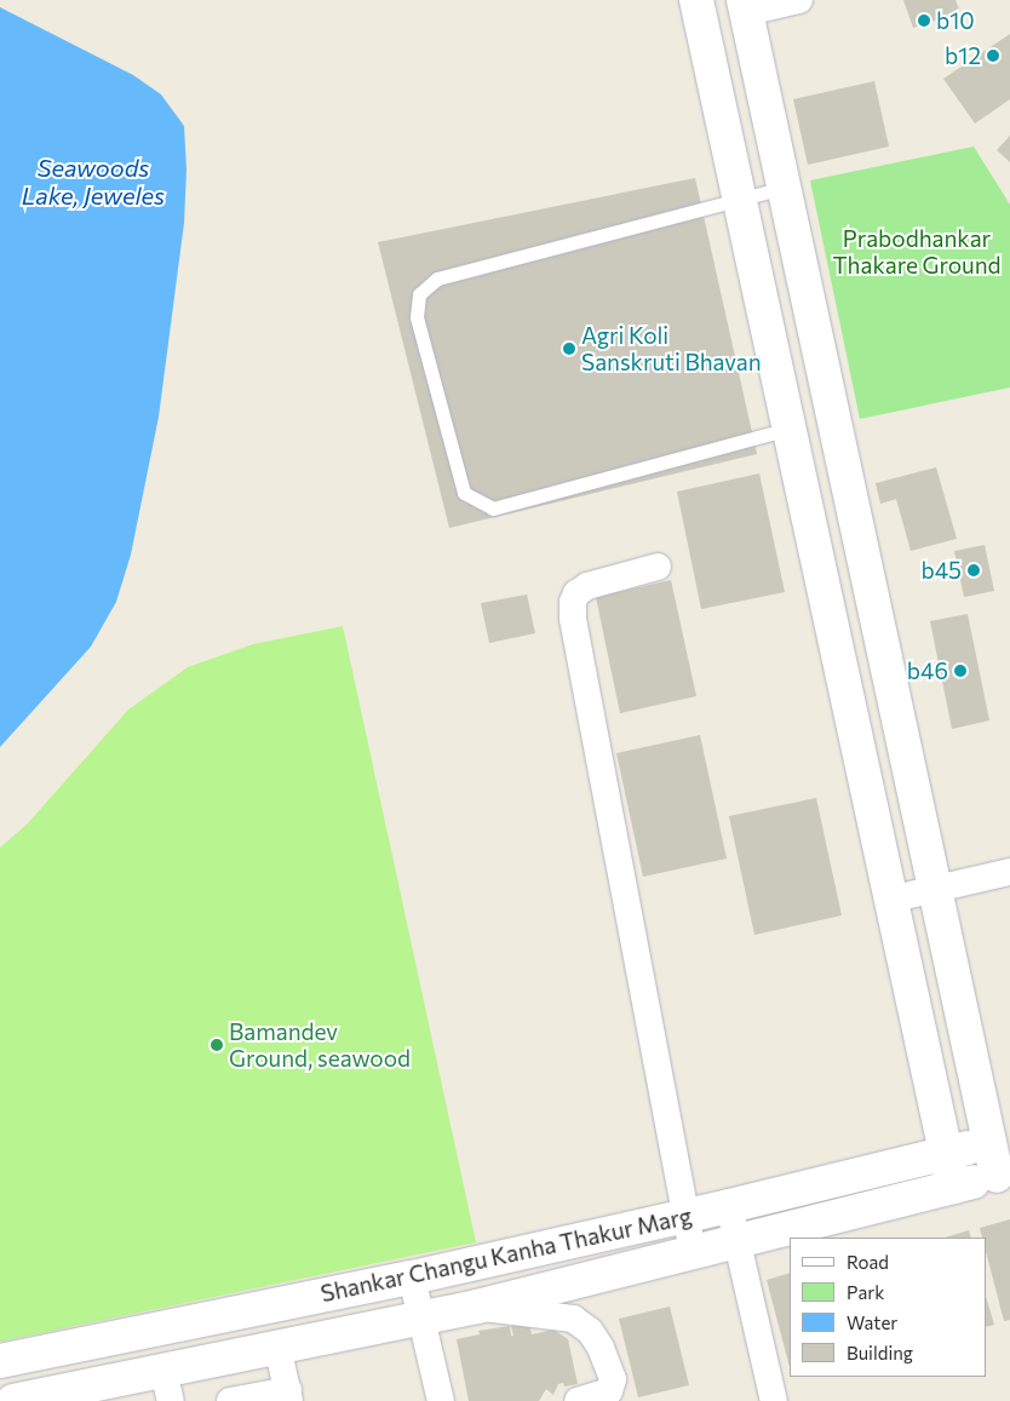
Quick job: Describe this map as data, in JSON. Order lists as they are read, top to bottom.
{
  "streets": {
    "street": ["Shankar Changu Kanha Thakur Marg"]
  },
  "water": ["Seawoods Lake, Jeweles"],
  "parks": ["Prabodhankar Thakare Ground"],
  "places": [
    "b10",
    "b12",
    "Agri Koli Sanskruti Bhavan",
    "b45",
    "b46",
    "Bamandev Ground, seawood"
  ],
  "legend": [
    "Road",
    "Park",
    "Water",
    "Building"
  ]
}
